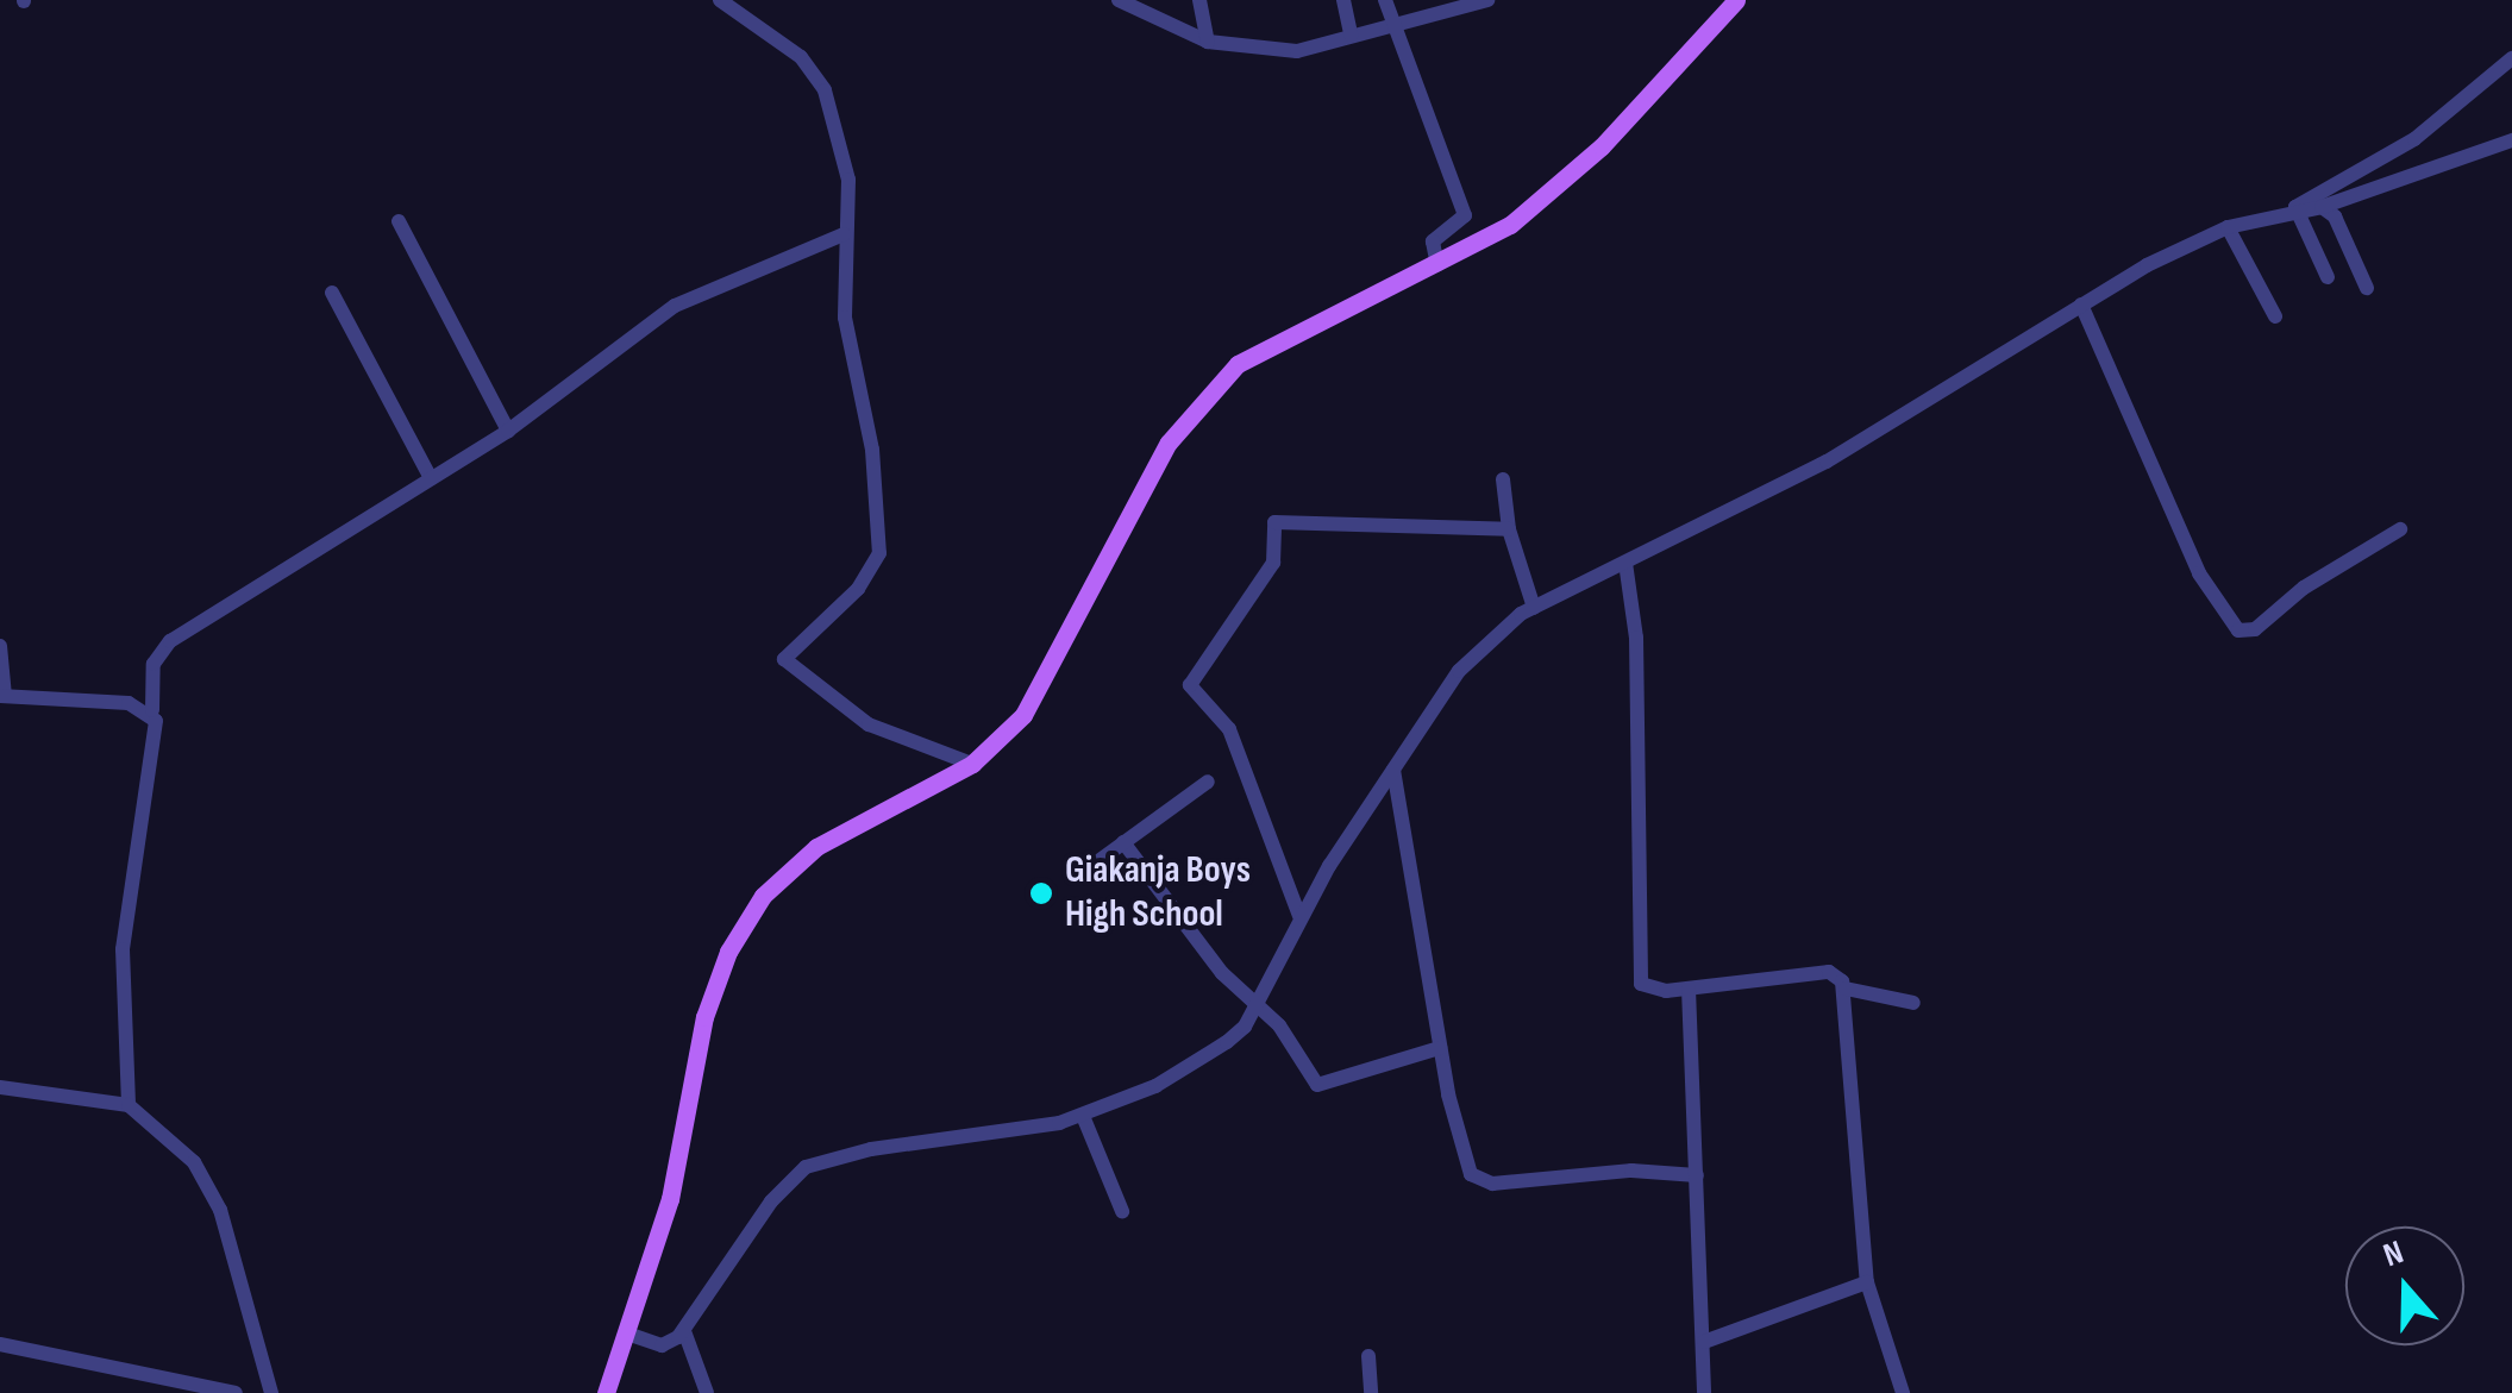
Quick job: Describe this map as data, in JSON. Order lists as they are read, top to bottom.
{
  "places": ["Giakanja Boys High School"],
  "north": "top"
}
